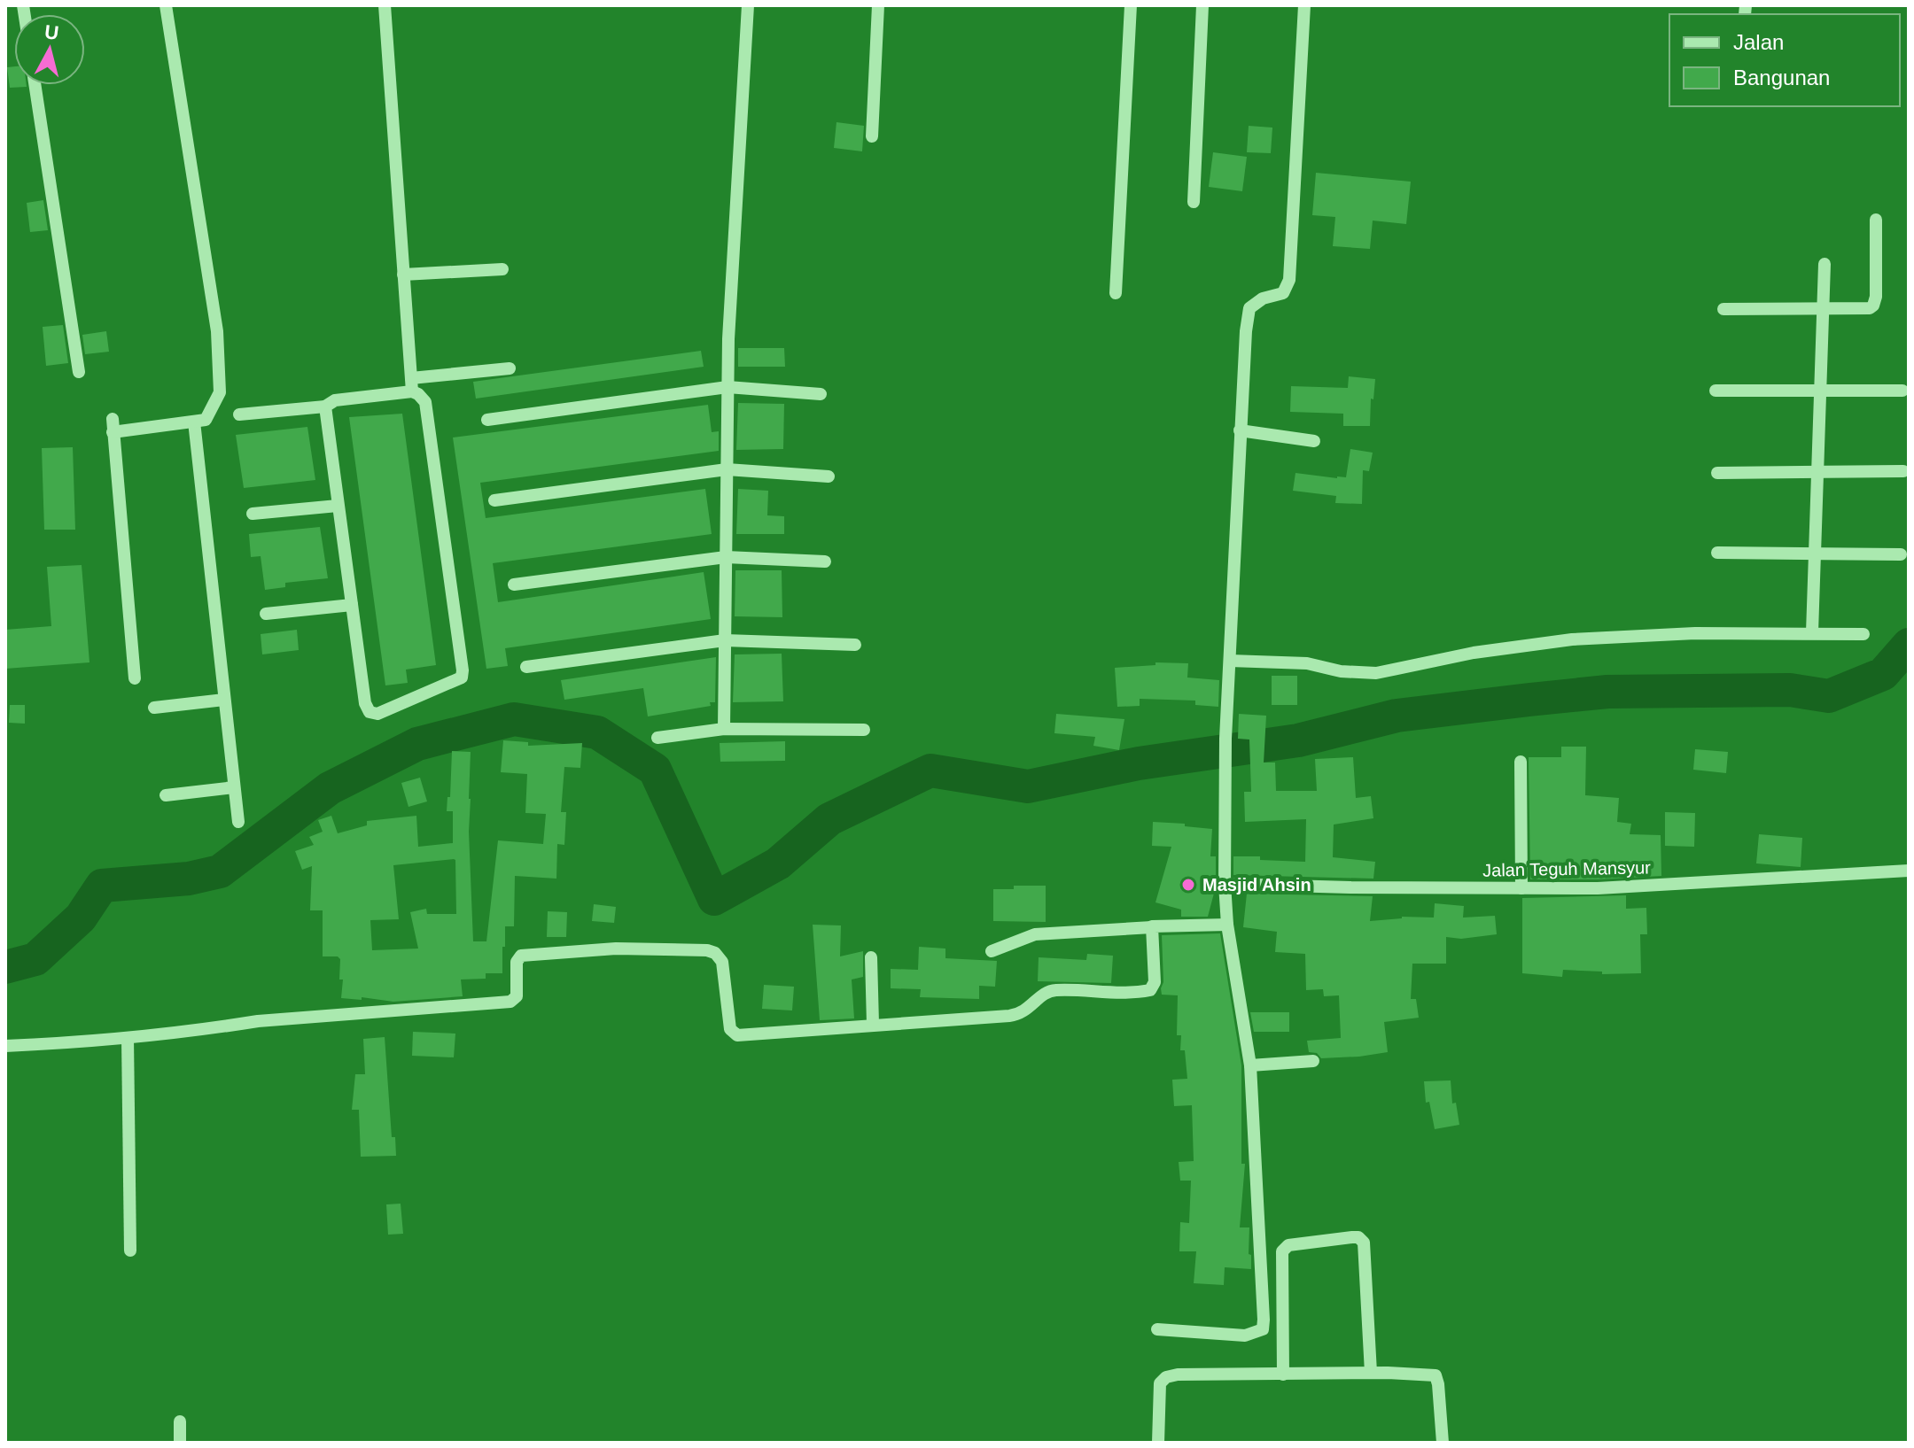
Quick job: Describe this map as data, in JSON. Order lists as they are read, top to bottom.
{
  "streets": {
    "street": ["Jalan Teguh Mansyur"]
  },
  "places": ["Masjid Ahsin"],
  "legend": ["Jalan", "Bangunan"],
  "north": "top"
}
